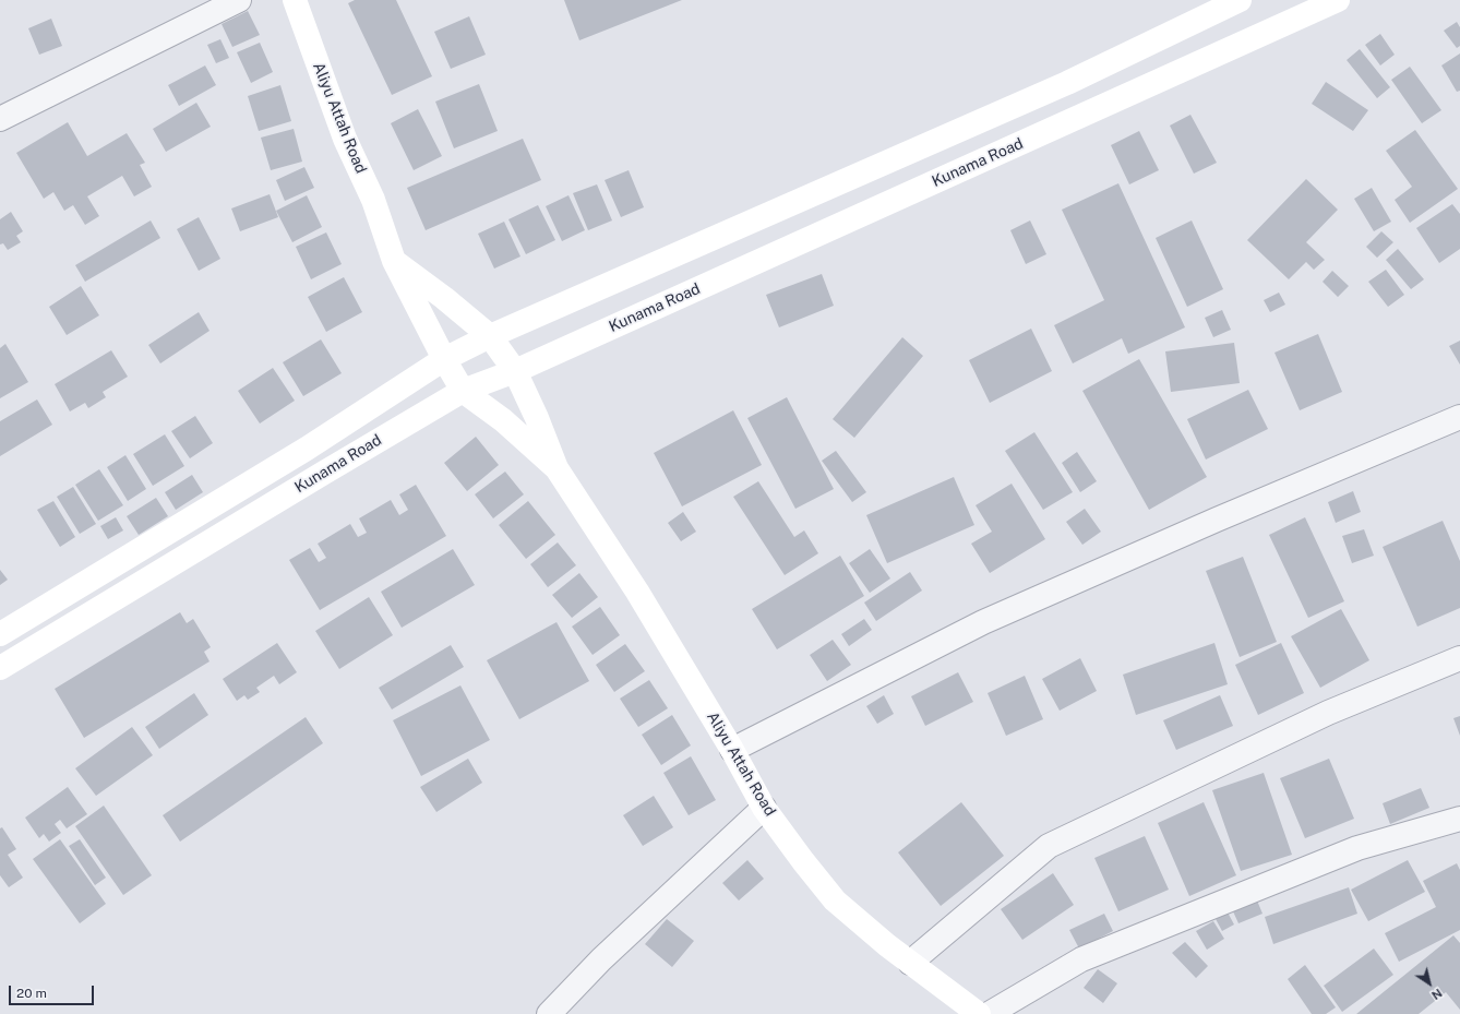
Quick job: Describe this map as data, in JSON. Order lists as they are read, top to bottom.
{
  "streets": {
    "main road": ["Aliyu Attah Road", "Kunama Road"]
  },
  "crossings": [
    ["Aliyu Attah Road", "Kunama Road"]
  ],
  "scale_bar": "20 m",
  "north": "bottom right"
}
